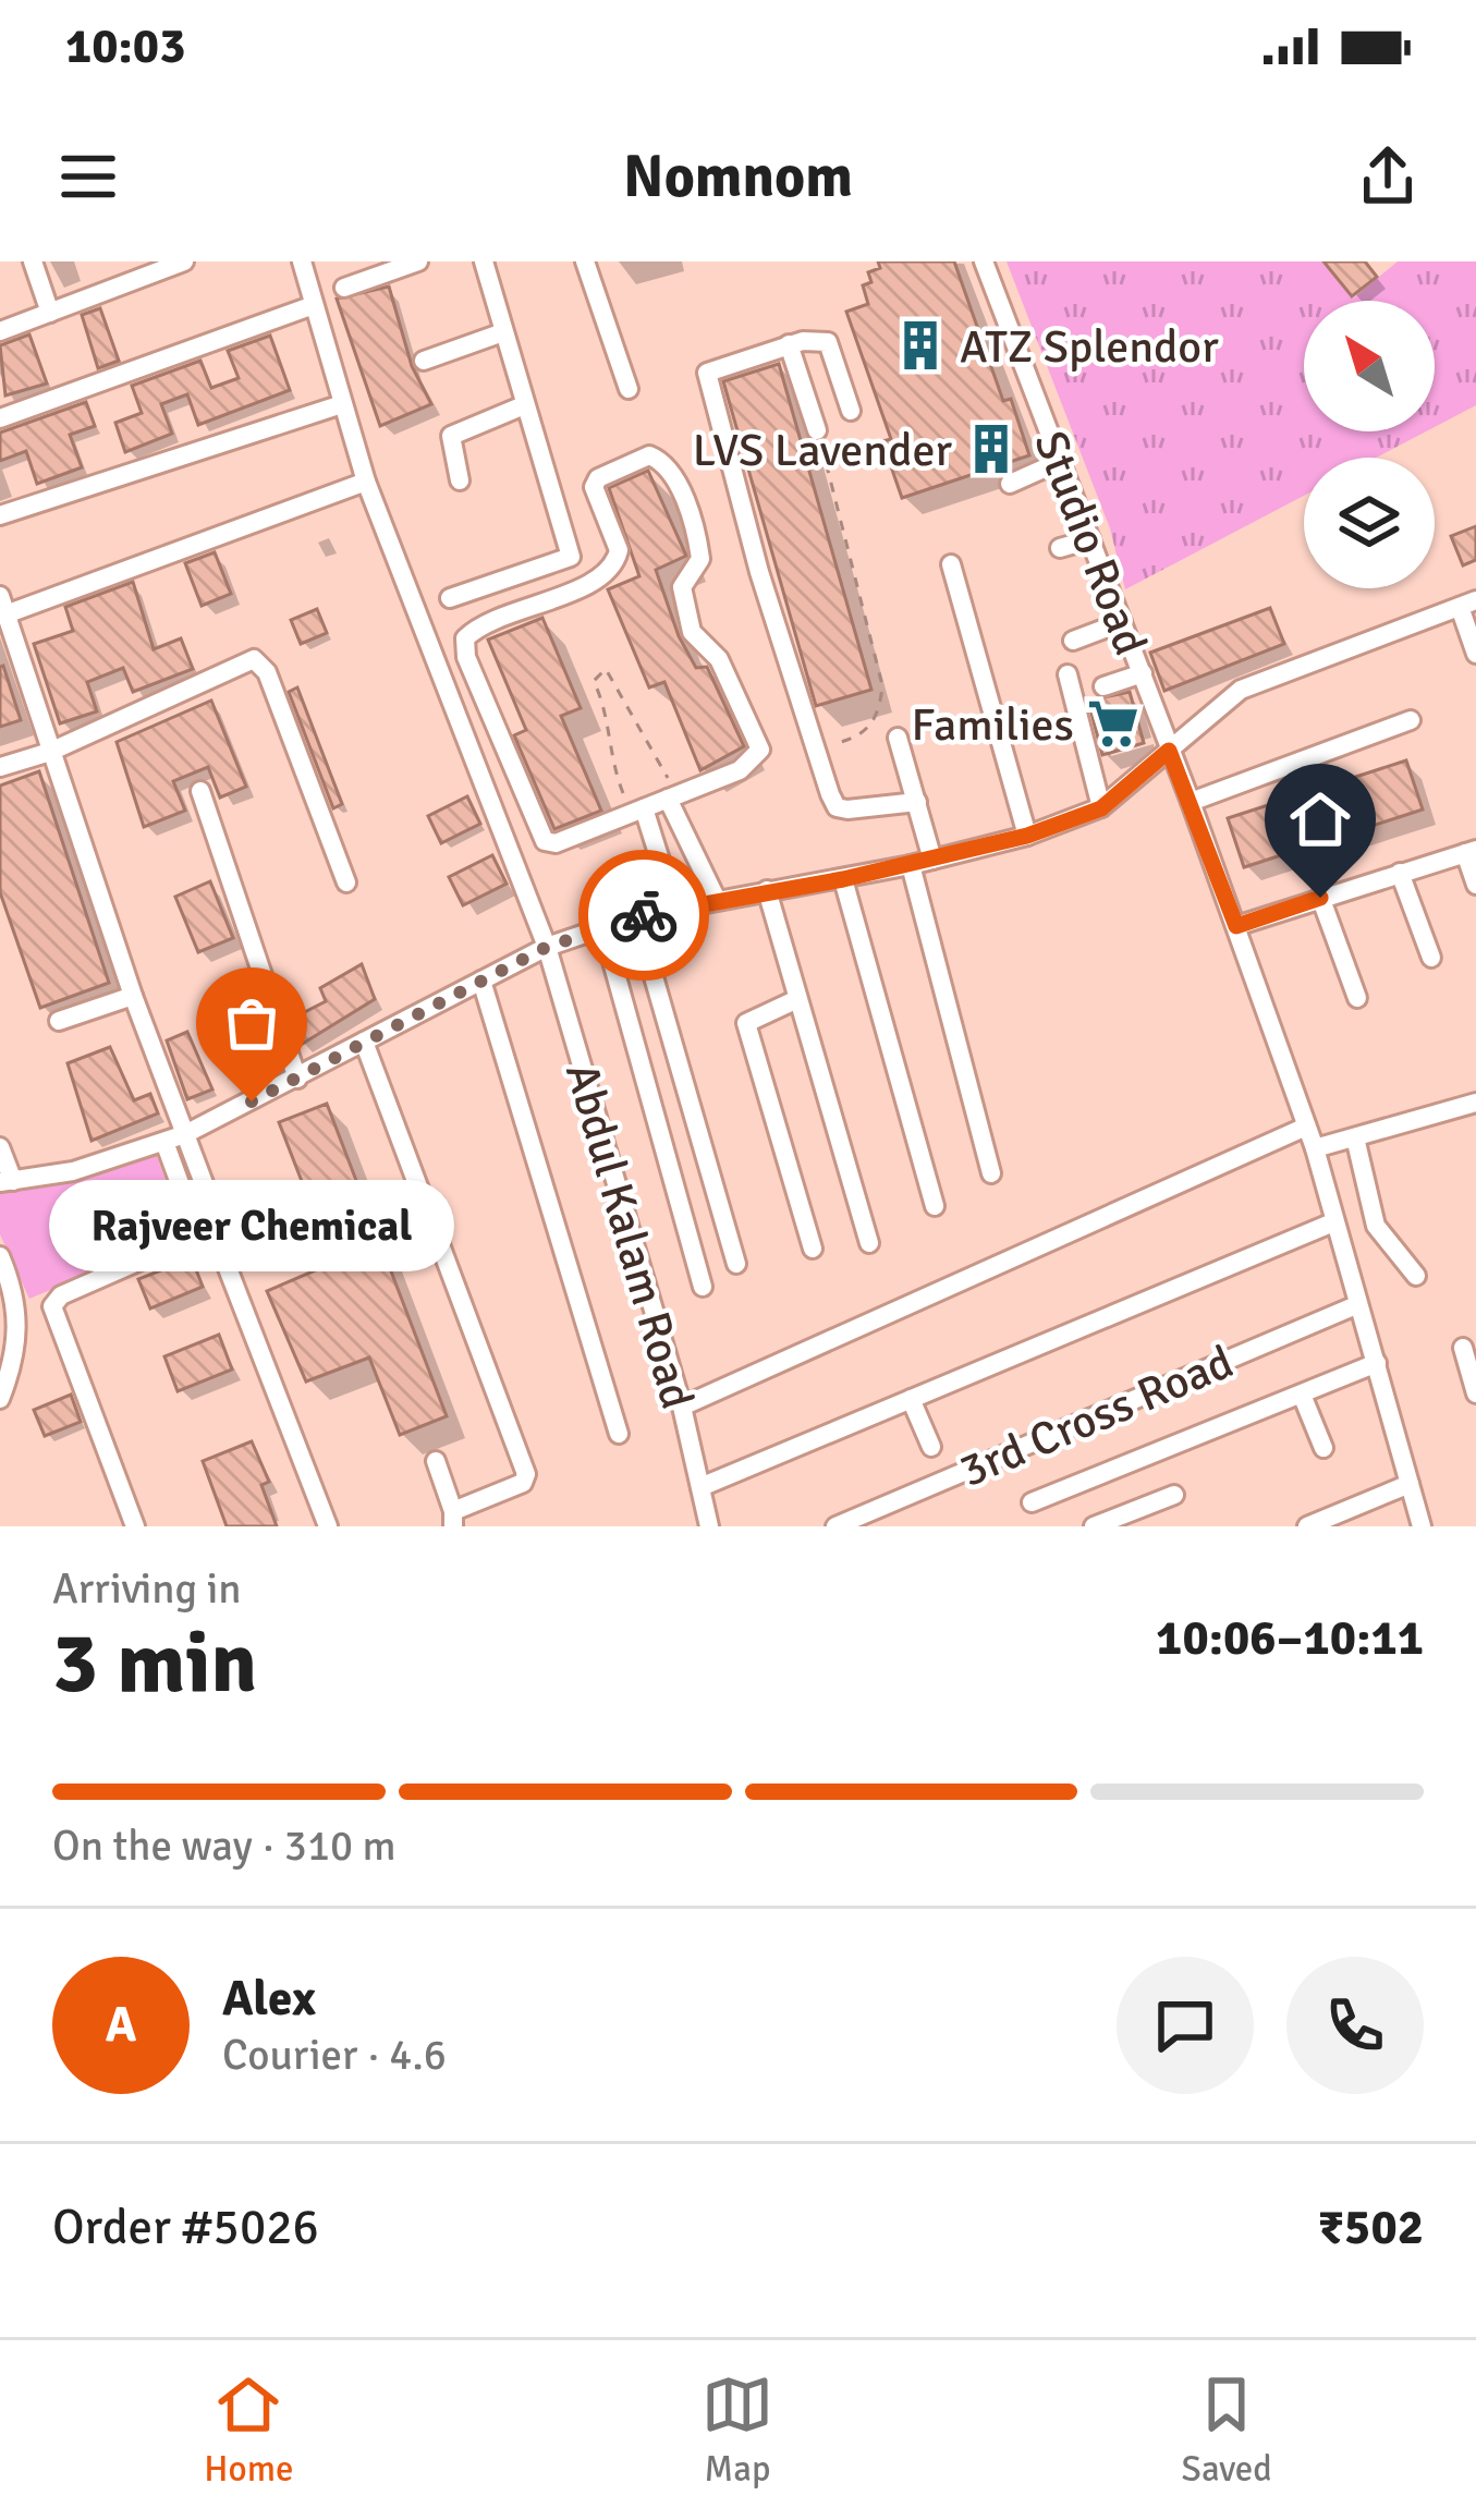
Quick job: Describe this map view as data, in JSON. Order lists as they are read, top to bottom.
{
  "streets": {
    "street": ["Studio Road", "Abdul Kalam Road", "3rd Cross Road"]
  },
  "crossings": [
    ["Studio Road", "3rd Cross Road"]
  ],
  "places": {
    "building": ["ATZ Splendor", "LVS Lavender"],
    "supermarket": ["Families"],
    "other": ["Rajveer Chemical"]
  },
  "north": "top left",
  "page": {
    "status": "10:03",
    "header": "Nomnom",
    "bubble": "Rajveer Chemical",
    "heading": ["3 min", "Arriving in", "10:06–10:11"],
    "panel": [
      "Alex",
      "Courier · 4.6",
      "Order #5026",
      "₹502"
    ],
    "bar": "On the way · 310 m",
    "round": "A",
    "tabs": ["Home", "Map", "Saved"]
  }
}
